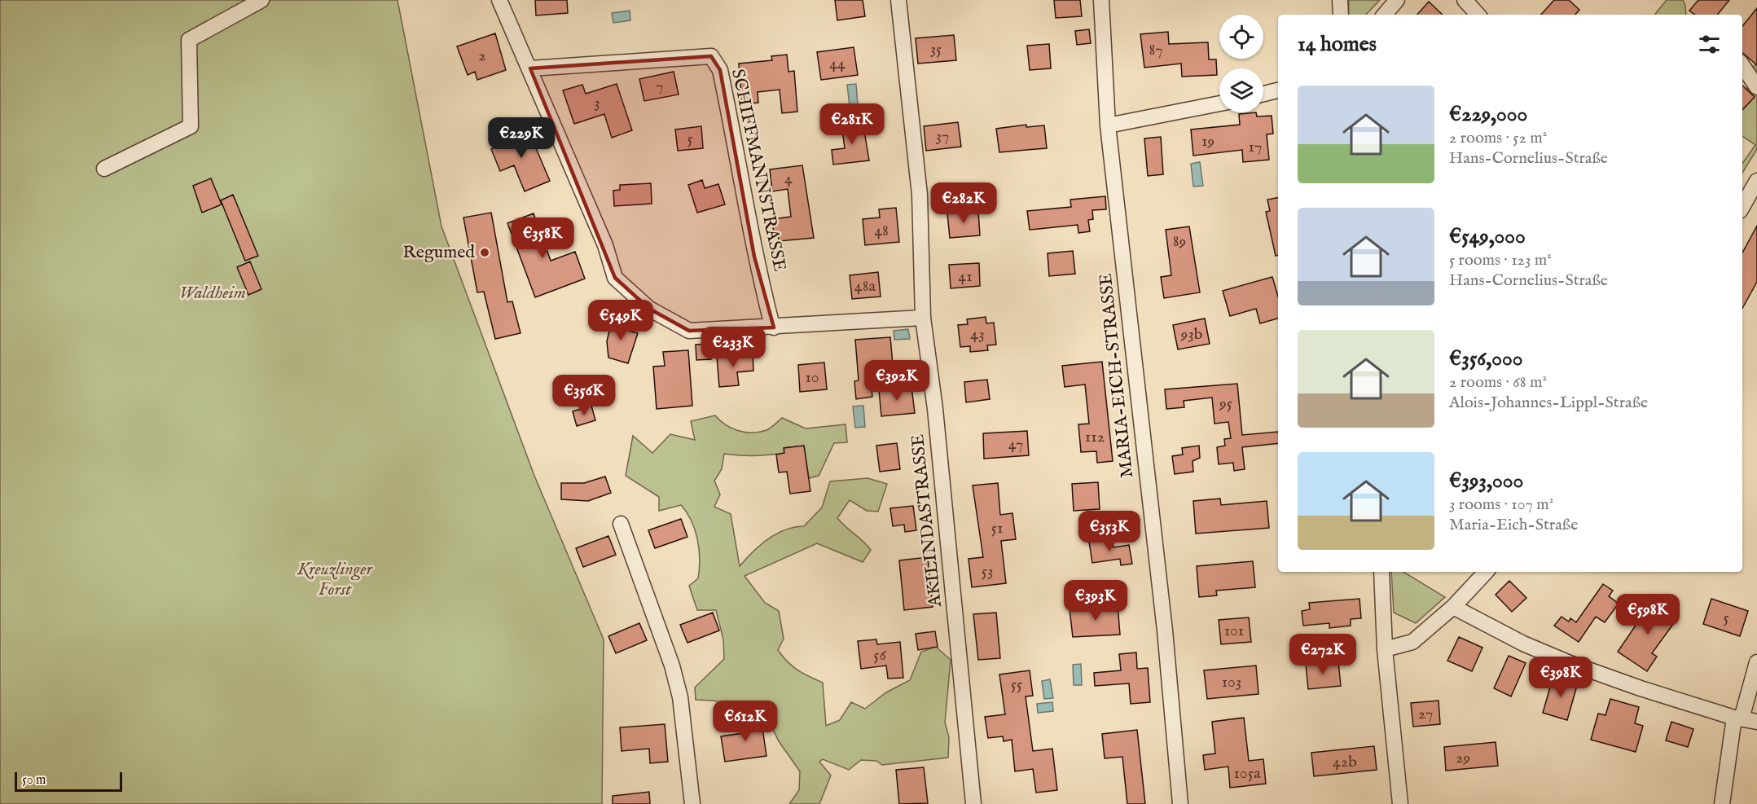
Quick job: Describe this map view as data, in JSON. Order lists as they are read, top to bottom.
{
  "streets": {
    "street": ["SCHIFFMANNSTRASSE", "MARIA-EICH-STRASSE", "AKILINDASTRASSE"]
  },
  "parks": ["Waldheim", "Kreuzlinger Forst"],
  "places": ["Regumed"],
  "house_numbers": [
    "35",
    "87",
    "2",
    "44",
    "7",
    "3",
    "37",
    "5",
    "19",
    "17",
    "4",
    "48",
    "89",
    "41",
    "48a",
    "43",
    "93b",
    "10",
    "95",
    "112",
    "47",
    "51",
    "53",
    "5",
    "101",
    "56",
    "103",
    "55",
    "27",
    "29",
    "42b",
    "105a"
  ],
  "scale_bar": "50 m",
  "page": {
    "heading": "14 homes",
    "list": [
      {
        "name": "€229,000",
        "note": "2 rooms · 52 m² · Hans-Cornelius-Straße"
      },
      {
        "name": "€549,000",
        "note": "5 rooms · 123 m² · Hans-Cornelius-Straße"
      },
      {
        "name": "€356,000",
        "note": "2 rooms · 68 m² · Alois-Johannes-Lippl-Straße"
      },
      {
        "name": "€393,000",
        "note": "3 rooms · 107 m² · Maria-Eich-Straße"
      }
    ],
    "price": [
      "€281K",
      "€229K",
      "€282K",
      "€358K",
      "€549K",
      "€233K",
      "€392K",
      "€356K",
      "€353K",
      "€393K",
      "€598K",
      "€272K",
      "€398K",
      "€612K"
    ],
    "scale": "50 m"
  }
}
